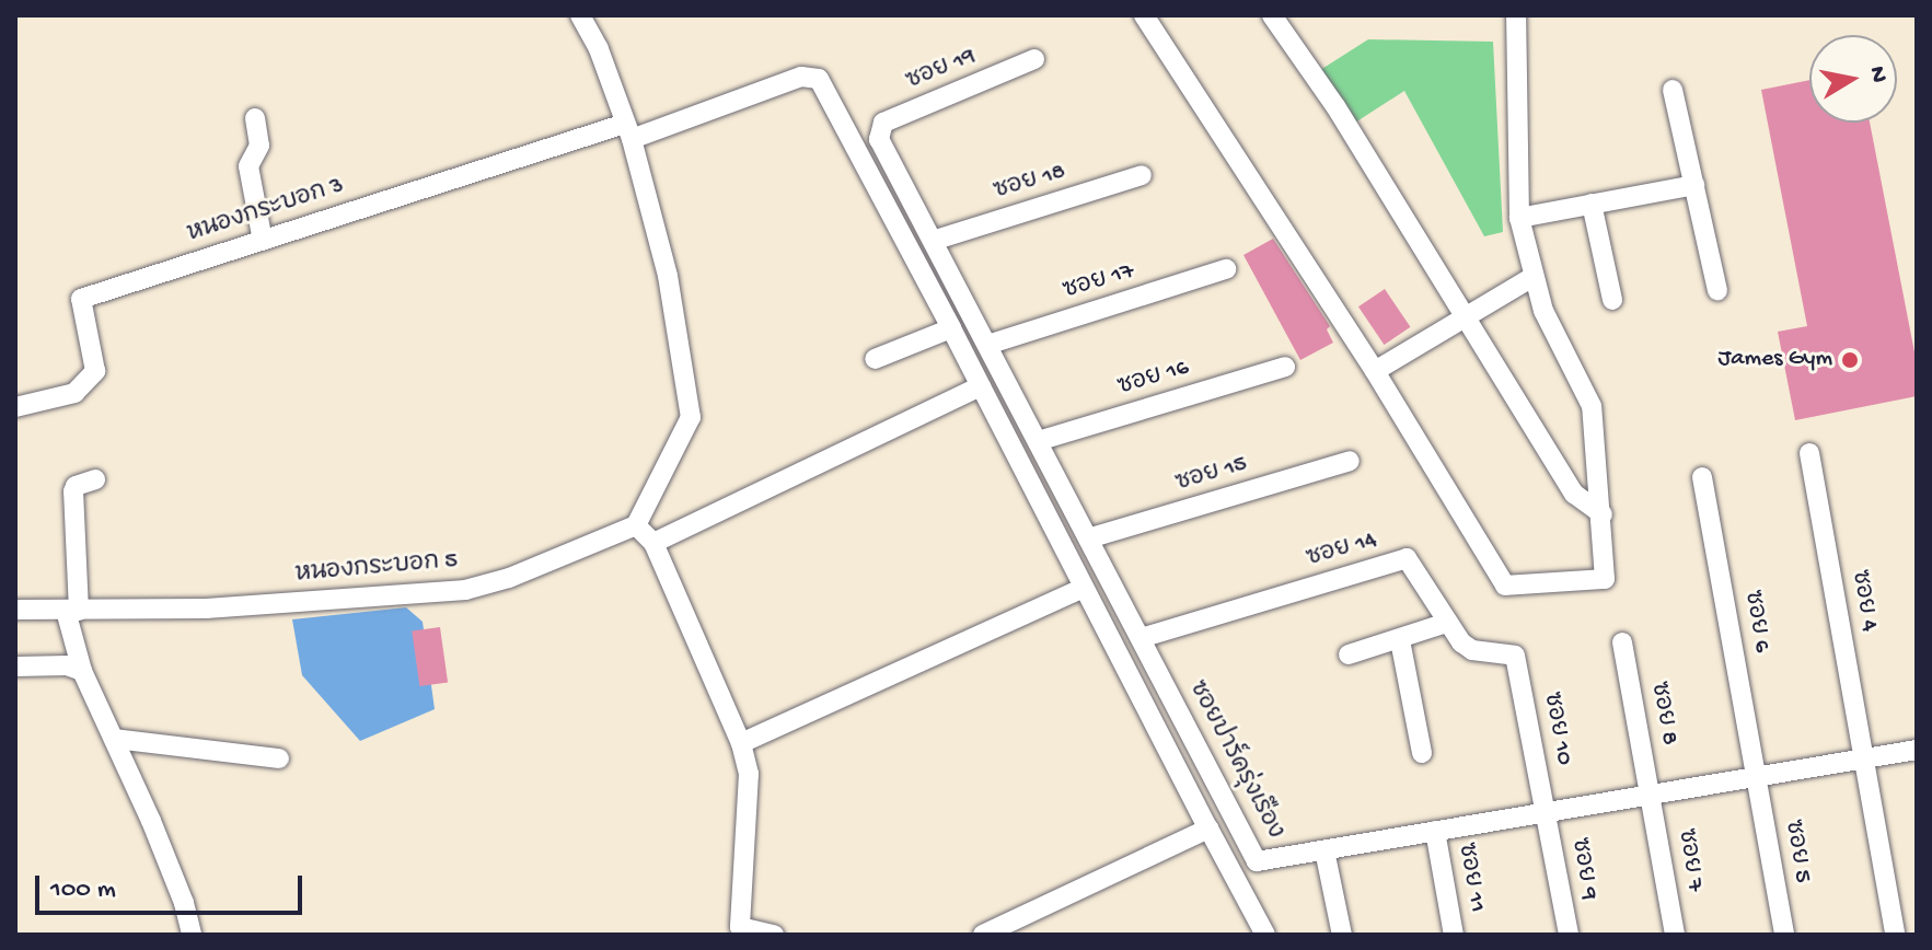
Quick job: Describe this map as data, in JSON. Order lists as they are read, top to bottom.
{
  "streets": {
    "street": [
      "ซอย 19",
      "ซอย 18",
      "หนองกระบอก 3",
      "ซอย 17",
      "ซอย 16",
      "ซอย 15",
      "ซอย 14",
      "หนองกระบอก 5",
      "ซอย 4",
      "ซอย 6",
      "ซอย 8",
      "ซอย 10",
      "ซอยปาร์ครุ่งเรือง",
      "ซอย 5",
      "ซอย 7",
      "ซอย 9",
      "ซอย 11"
    ]
  },
  "crossings": [
    ["ซอย 19", "ซอยปาร์ครุ่งเรือง"],
    ["ซอย 18", "ซอยปาร์ครุ่งเรือง"],
    ["ซอย 17", "ซอยปาร์ครุ่งเรือง"],
    ["ซอย 16", "ซอยปาร์ครุ่งเรือง"],
    ["ซอย 15", "ซอยปาร์ครุ่งเรือง"],
    ["ซอย 14", "ซอย 10"],
    ["ซอย 14", "ซอยปาร์ครุ่งเรือง"],
    ["ซอย 4", "ซอยปาร์ครุ่งเรือง"],
    ["ซอย 6", "ซอยปาร์ครุ่งเรือง"],
    ["ซอย 6", "ซอย 5"],
    ["ซอย 8", "ซอยปาร์ครุ่งเรือง"],
    ["ซอย 8", "ซอย 7"],
    ["ซอย 10", "ซอยปาร์ครุ่งเรือง"],
    ["ซอย 10", "ซอย 9"],
    ["ซอยปาร์ครุ่งเรือง", "ซอย 5"],
    ["ซอยปาร์ครุ่งเรือง", "ซอย 7"],
    ["ซอยปาร์ครุ่งเรือง", "ซอย 9"],
    ["ซอยปาร์ครุ่งเรือง", "ซอย 11"]
  ],
  "places": ["James Gym"],
  "scale_bar": "100 m",
  "north": "right"
}
